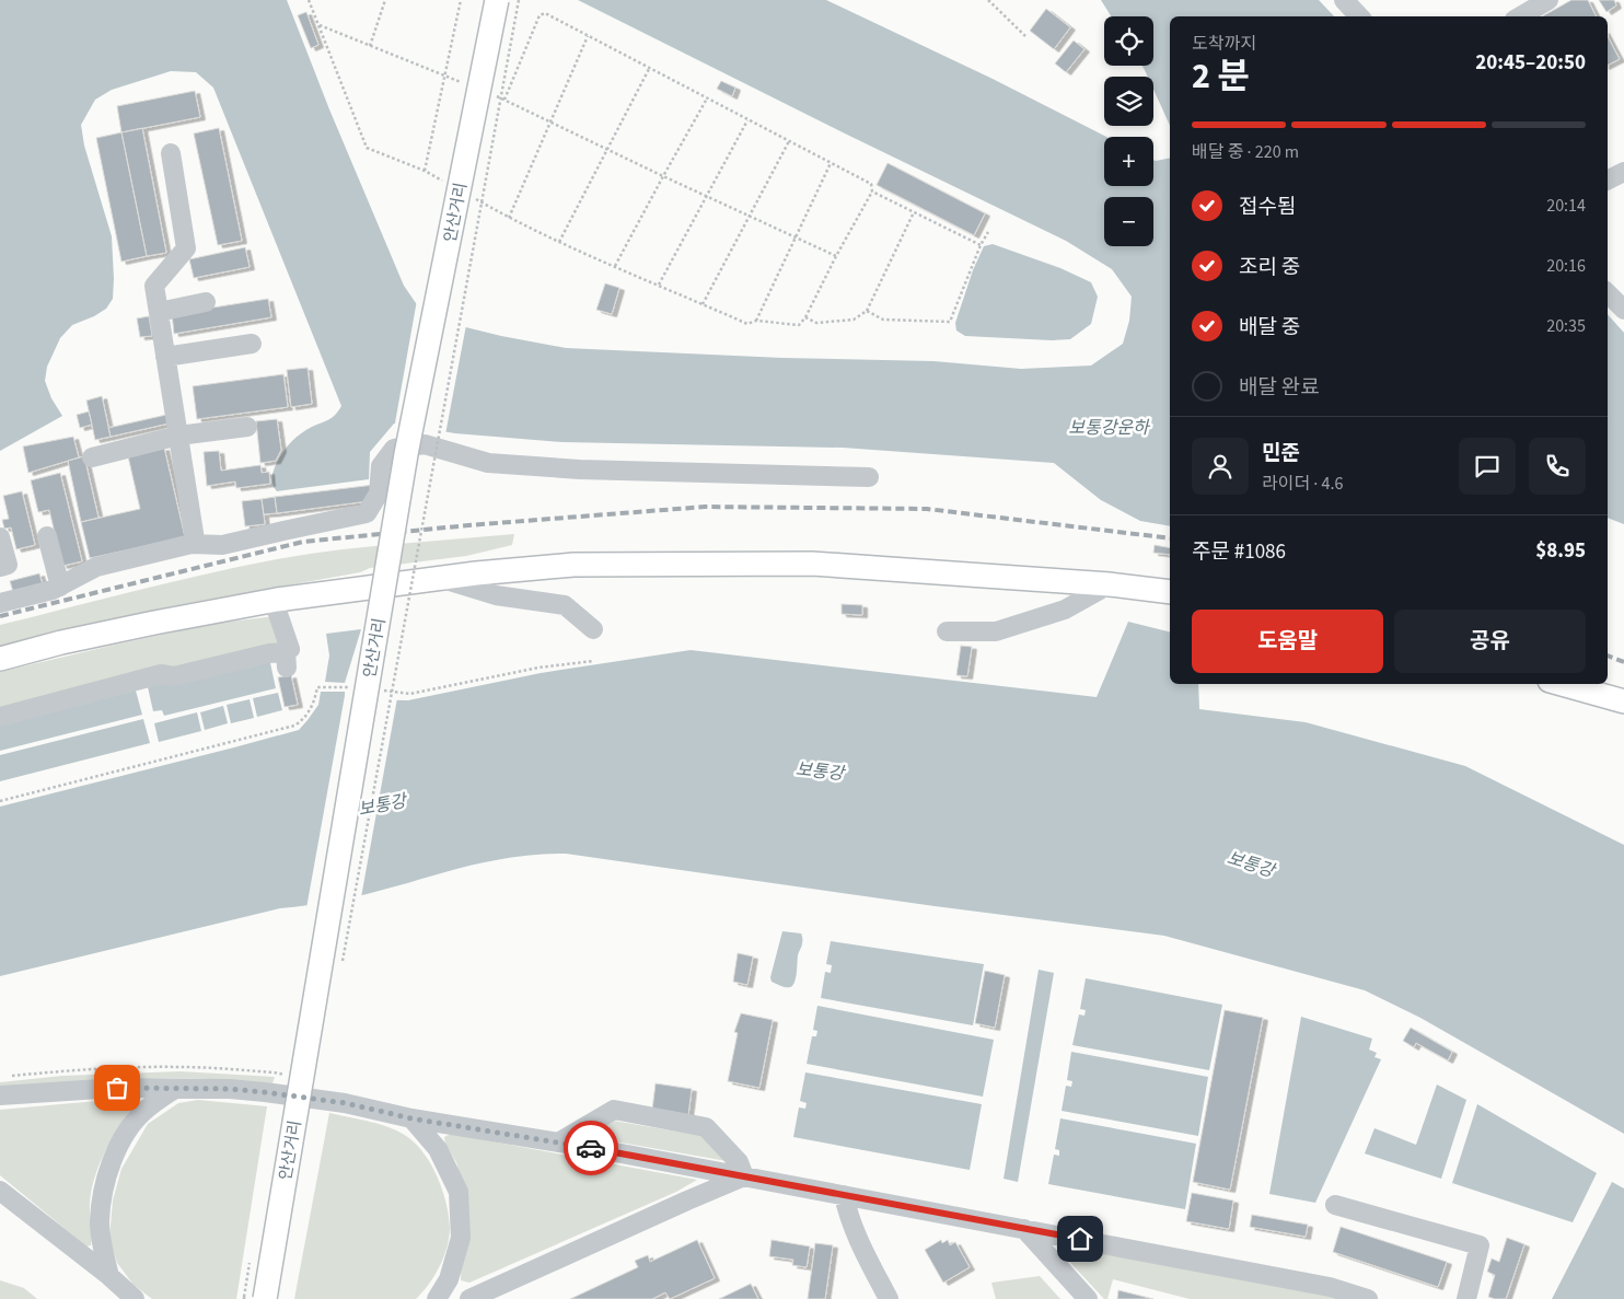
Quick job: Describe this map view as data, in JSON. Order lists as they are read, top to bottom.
{
  "streets": {
    "main road": ["안산거리"]
  },
  "water": ["보통강운하", "보통강"],
  "page": {
    "map_buttons": ["+", "−"],
    "heading": ["2 분", "도착까지", "20:45–20:50"],
    "panel": [
      "민준",
      "라이더 · 4.6",
      "주문 #1086",
      "$8.95"
    ],
    "bar": "배달 중 · 220 m",
    "list": [
      ["접수됨", "20:14"],
      ["조리 중", "20:16"],
      ["배달 중", "20:35"],
      "배달 완료"
    ],
    "buttons": ["도움말", "공유"]
  }
}
